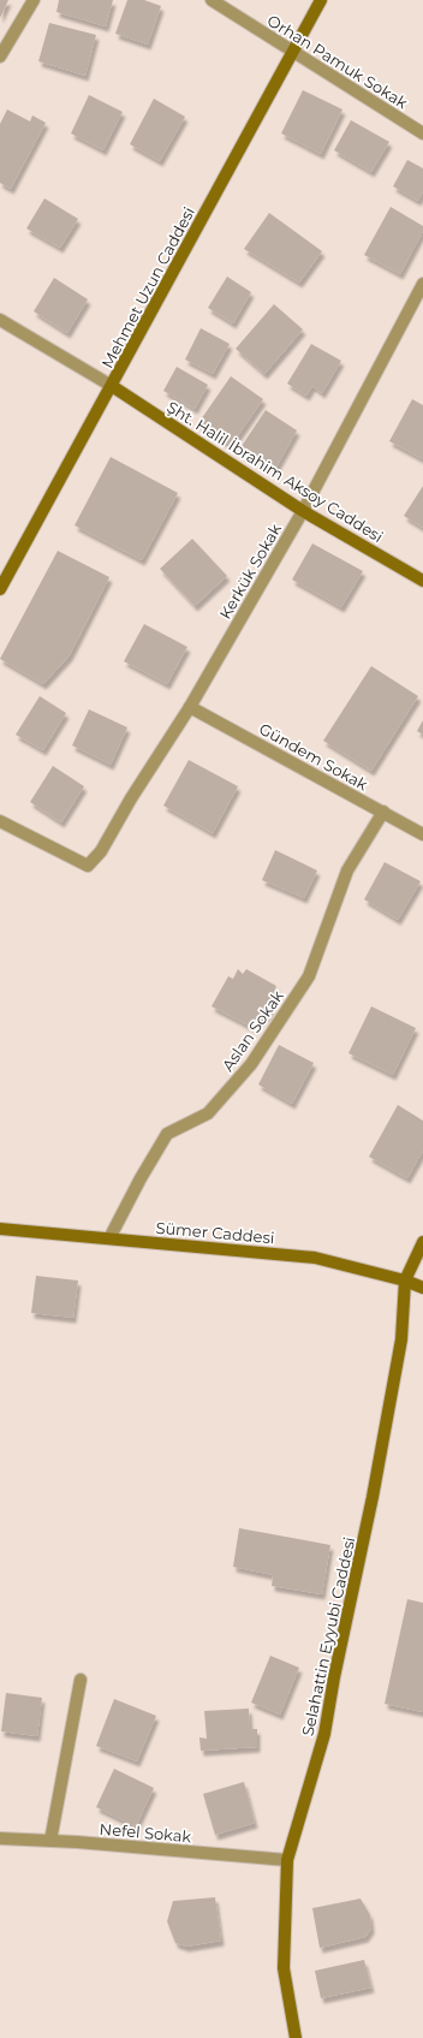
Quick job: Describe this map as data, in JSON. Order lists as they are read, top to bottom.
{
  "streets": {
    "street": [
      "Orhan Pamuk Sokak",
      "Mehmet Uzun Caddesi",
      "Şht. Halil İbrahim Aksoy Caddesi",
      "Kerkük Sokak",
      "Gündem Sokak",
      "Aslan Sokak",
      "Sümer Caddesi",
      "Selahattin Eyyubi Caddesi",
      "Nefel Sokak"
    ]
  },
  "crossings": [
    ["Orhan Pamuk Sokak", "Mehmet Uzun Caddesi"],
    ["Mehmet Uzun Caddesi", "Şht. Halil İbrahim Aksoy Caddesi"],
    ["Şht. Halil İbrahim Aksoy Caddesi", "Kerkük Sokak"],
    ["Kerkük Sokak", "Gündem Sokak"],
    ["Gündem Sokak", "Aslan Sokak"],
    ["Aslan Sokak", "Sümer Caddesi"],
    ["Sümer Caddesi", "Selahattin Eyyubi Caddesi"],
    ["Selahattin Eyyubi Caddesi", "Nefel Sokak"]
  ]
}
